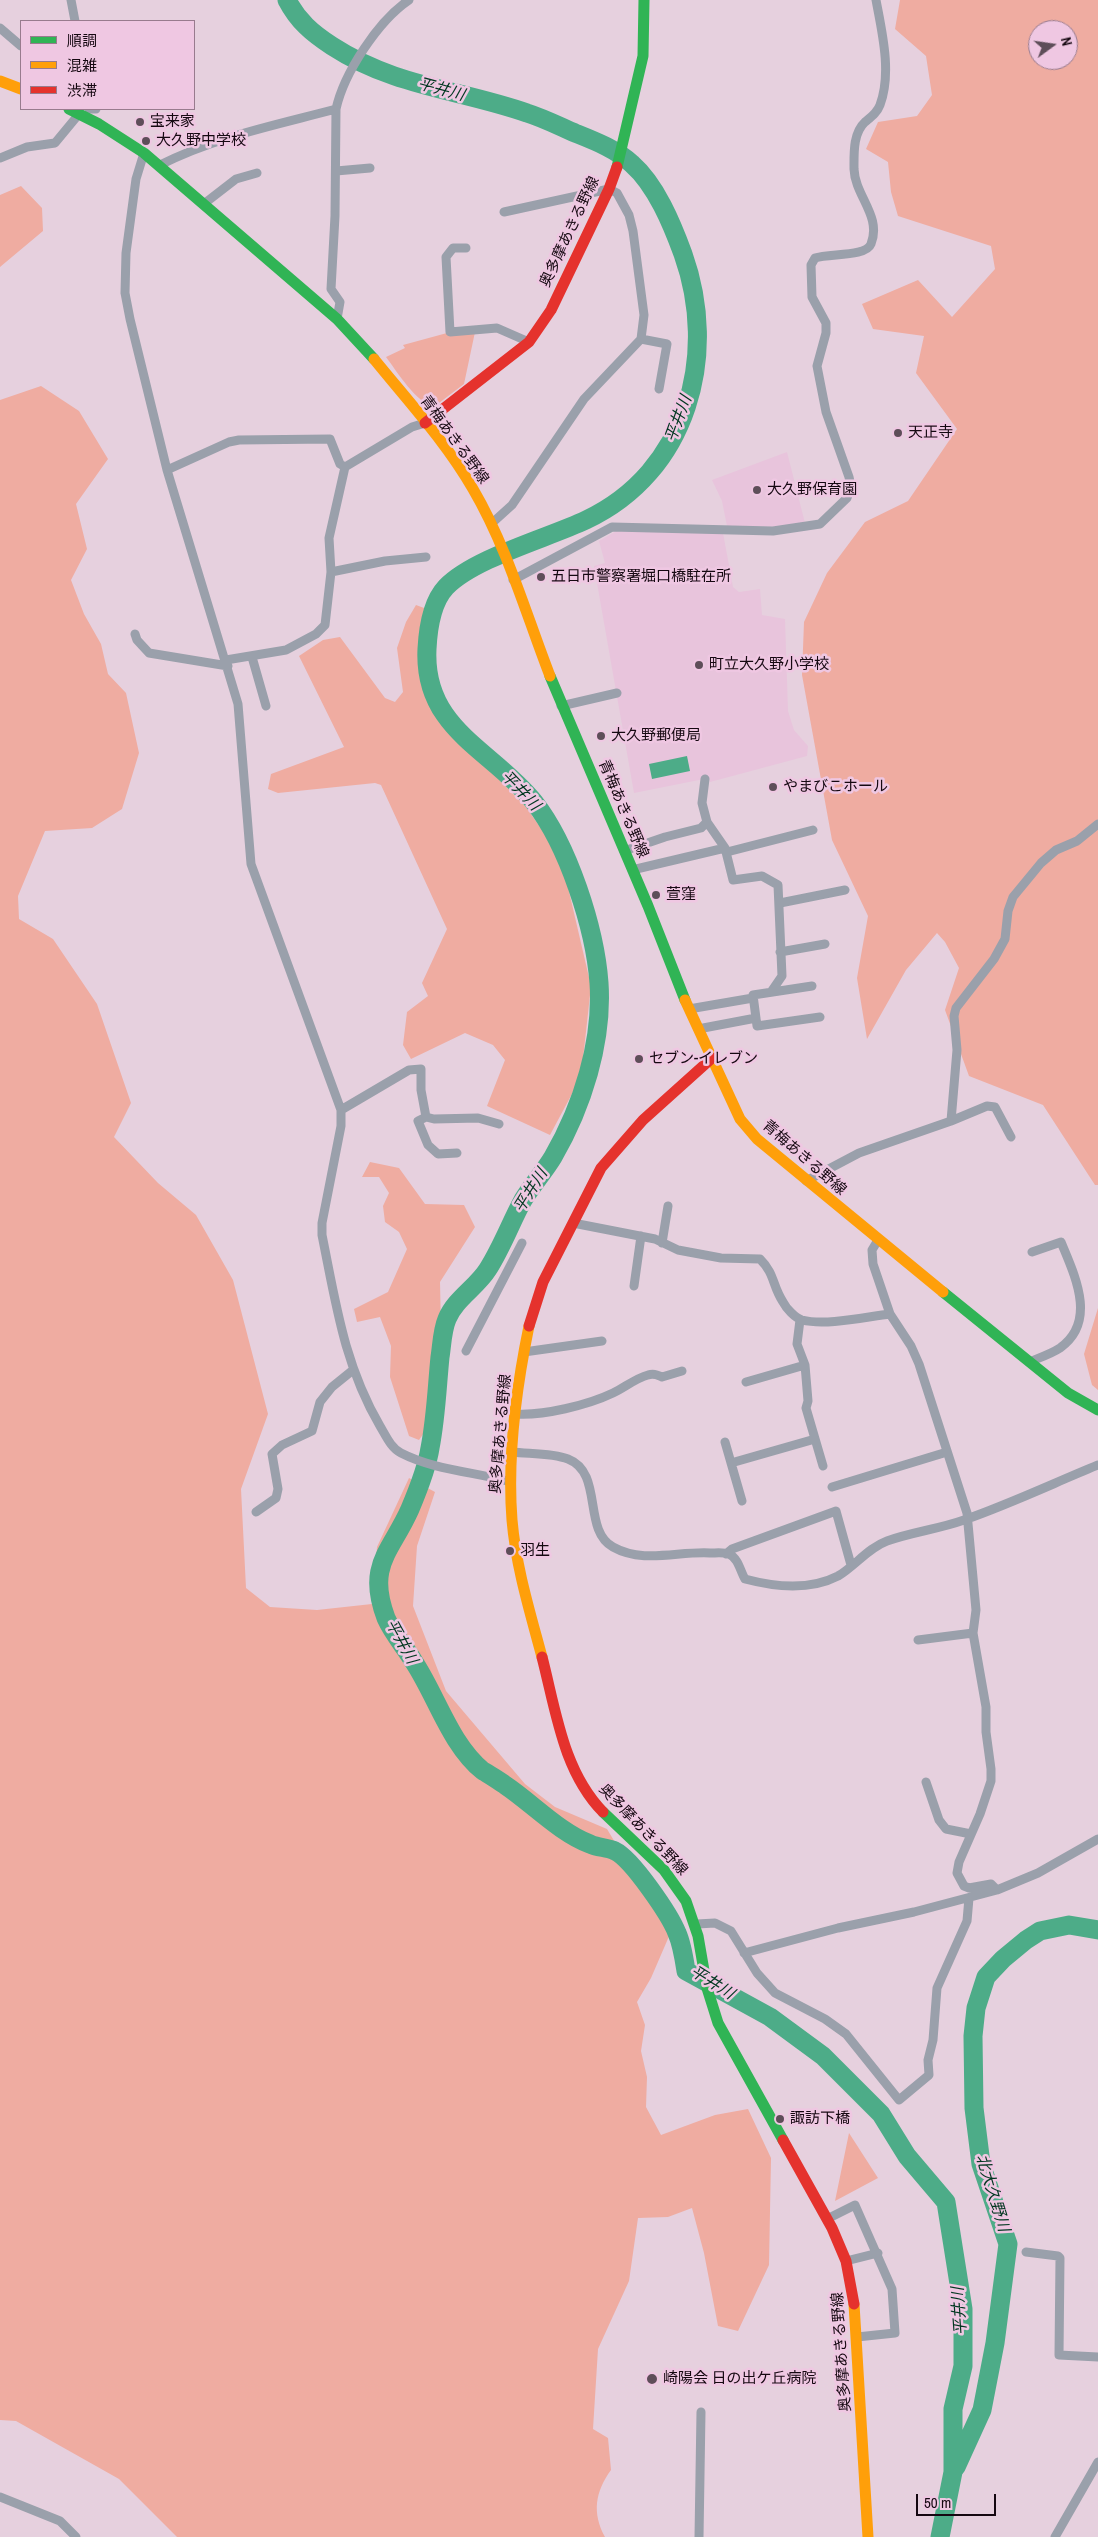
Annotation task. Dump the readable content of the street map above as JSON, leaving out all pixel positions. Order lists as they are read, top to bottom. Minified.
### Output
{"streets":{"main road":["奥多摩あきる野線","青梅あきる野線"]},"crossings":[["奥多摩あきる野線","青梅あきる野線"]],"water":["平井川","北大久野川"],"places":["宝来家","大久野中学校","天正寺","大久野保育園","五日市警察署堀口橋駐在所","町立大久野小学校","大久野郵便局","やまびこホール","萱窪","セブン-イレブン","羽生","諏訪下橋","崎陽会 日の出ケ丘病院"],"legend":["順調","混雑","渋滞"],"scale_bar":"50 m","north":"right"}
